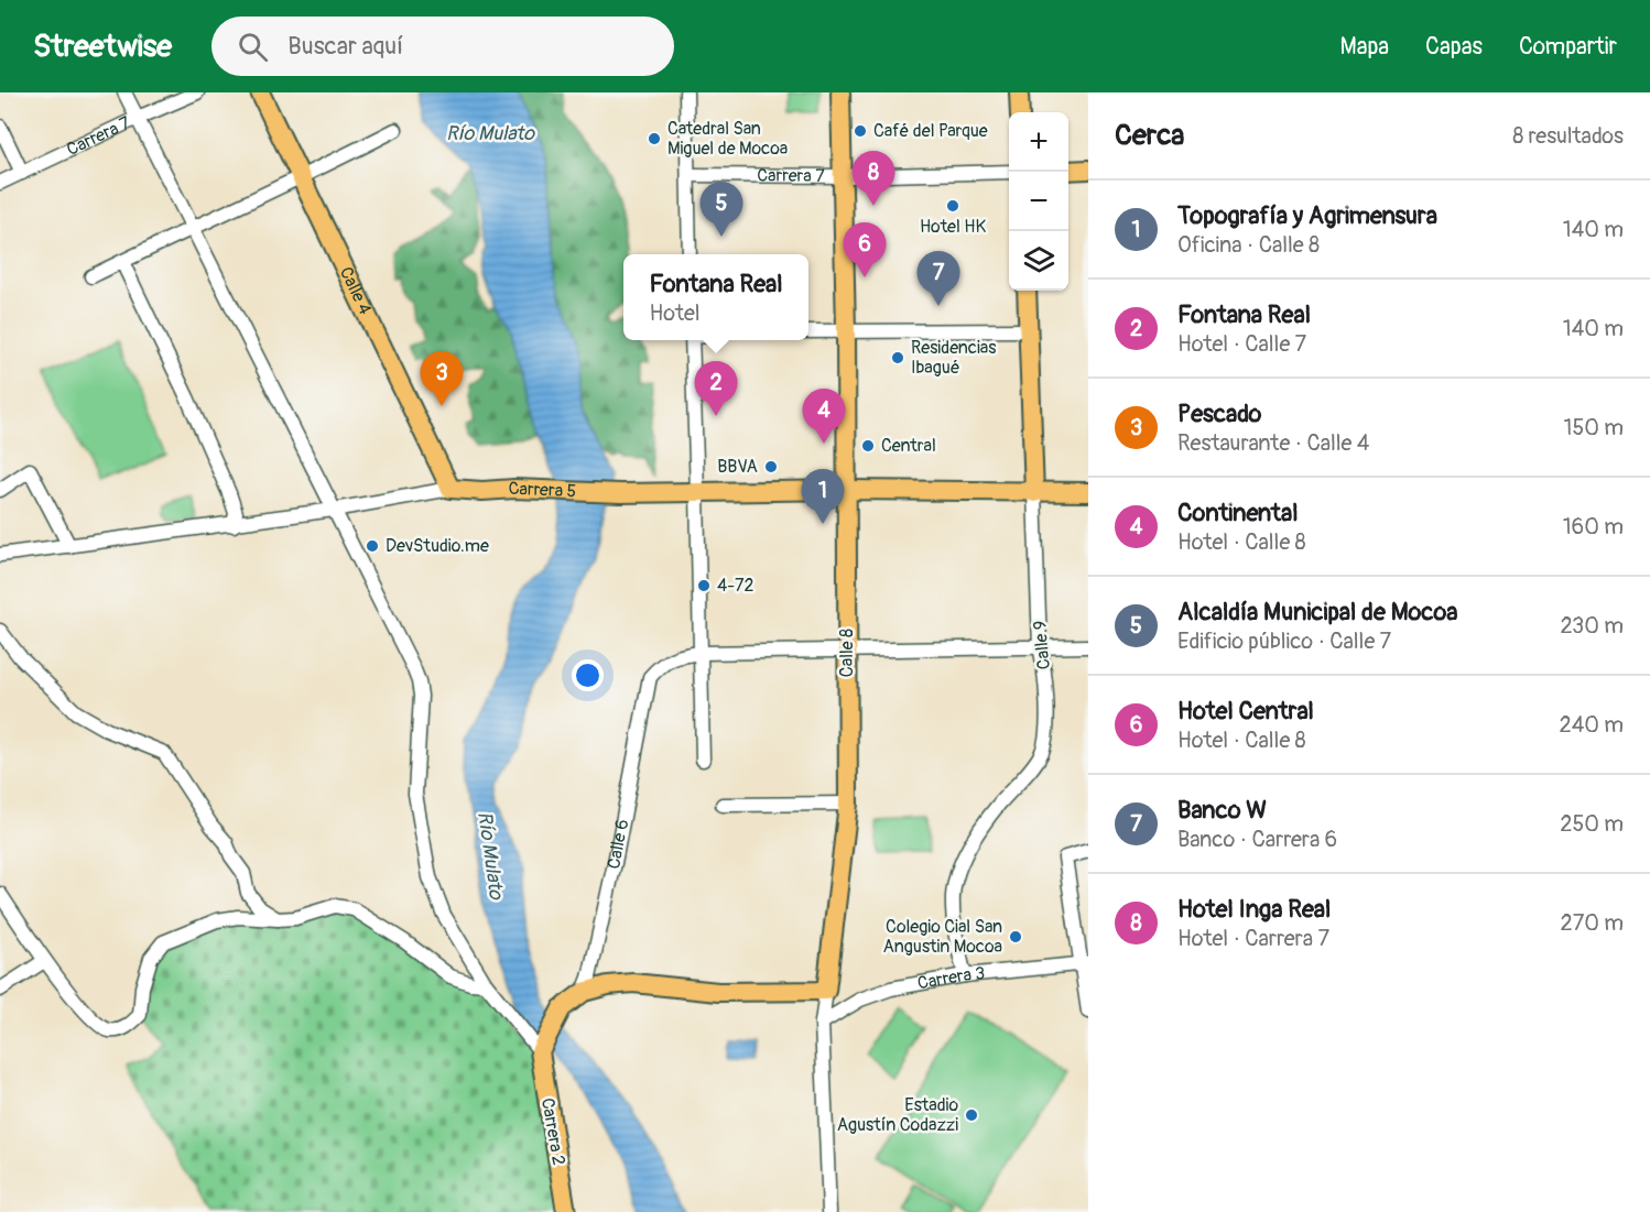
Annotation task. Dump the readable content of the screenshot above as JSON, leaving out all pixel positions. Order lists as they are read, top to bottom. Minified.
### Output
{"streets":{"main road":["Calle 4","Carrera 5","Calle 9","Calle 8","Carrera 2"],"street":["Carrera 7","Calle 6","Carrera 3"]},"crossings":[["Carrera 7","Calle 8"],["Calle 4","Carrera 5"],["Carrera 5","Calle 9"],["Carrera 5","Calle 8"],["Calle 9","Calle 6"],["Calle 9","Carrera 3"],["Calle 8","Calle 6"],["Calle 8","Carrera 3"]],"water":["Río Mulato"],"places":["Café del Parque","Catedral San Miguel de Mocoa","Hotel HK","Residencias Ibagué","Central","BBVA","DevStudio.me","4-72","Colegio Cial San Angustin Mocoa","Estadio Agustín Codazzi"],"page":{"header":"Streetwise","search":"Buscar aquí","nav":["Mapa","Capas","Compartir"],"heading":["Cerca","8 resultados"],"map_buttons":["+","−"],"pins":["8","5","6","7","3","2","4","1"],"list":[{"mark":"1","name":"Topografía y Agrimensura","note":"Oficina · Calle 8","value":"140 m"},{"mark":"2","name":"Fontana Real","note":"Hotel · Calle 7","value":"140 m"},{"mark":"3","name":"Pescado","note":"Restaurante · Calle 4","value":"150 m"},{"mark":"4","name":"Continental","note":"Hotel · Calle 8","value":"160 m"},{"mark":"5","name":"Alcaldía Municipal de Mocoa","note":"Edificio público · Calle 7","value":"230 m"},{"mark":"6","name":"Hotel Central","note":"Hotel · Calle 8","value":"240 m"},{"mark":"7","name":"Banco W","note":"Banco · Carrera 6","value":"250 m"},{"mark":"8","name":"Hotel Inga Real","note":"Hotel · Carrera 7","value":"270 m"}],"popup":["Fontana Real","Hotel"]}}
